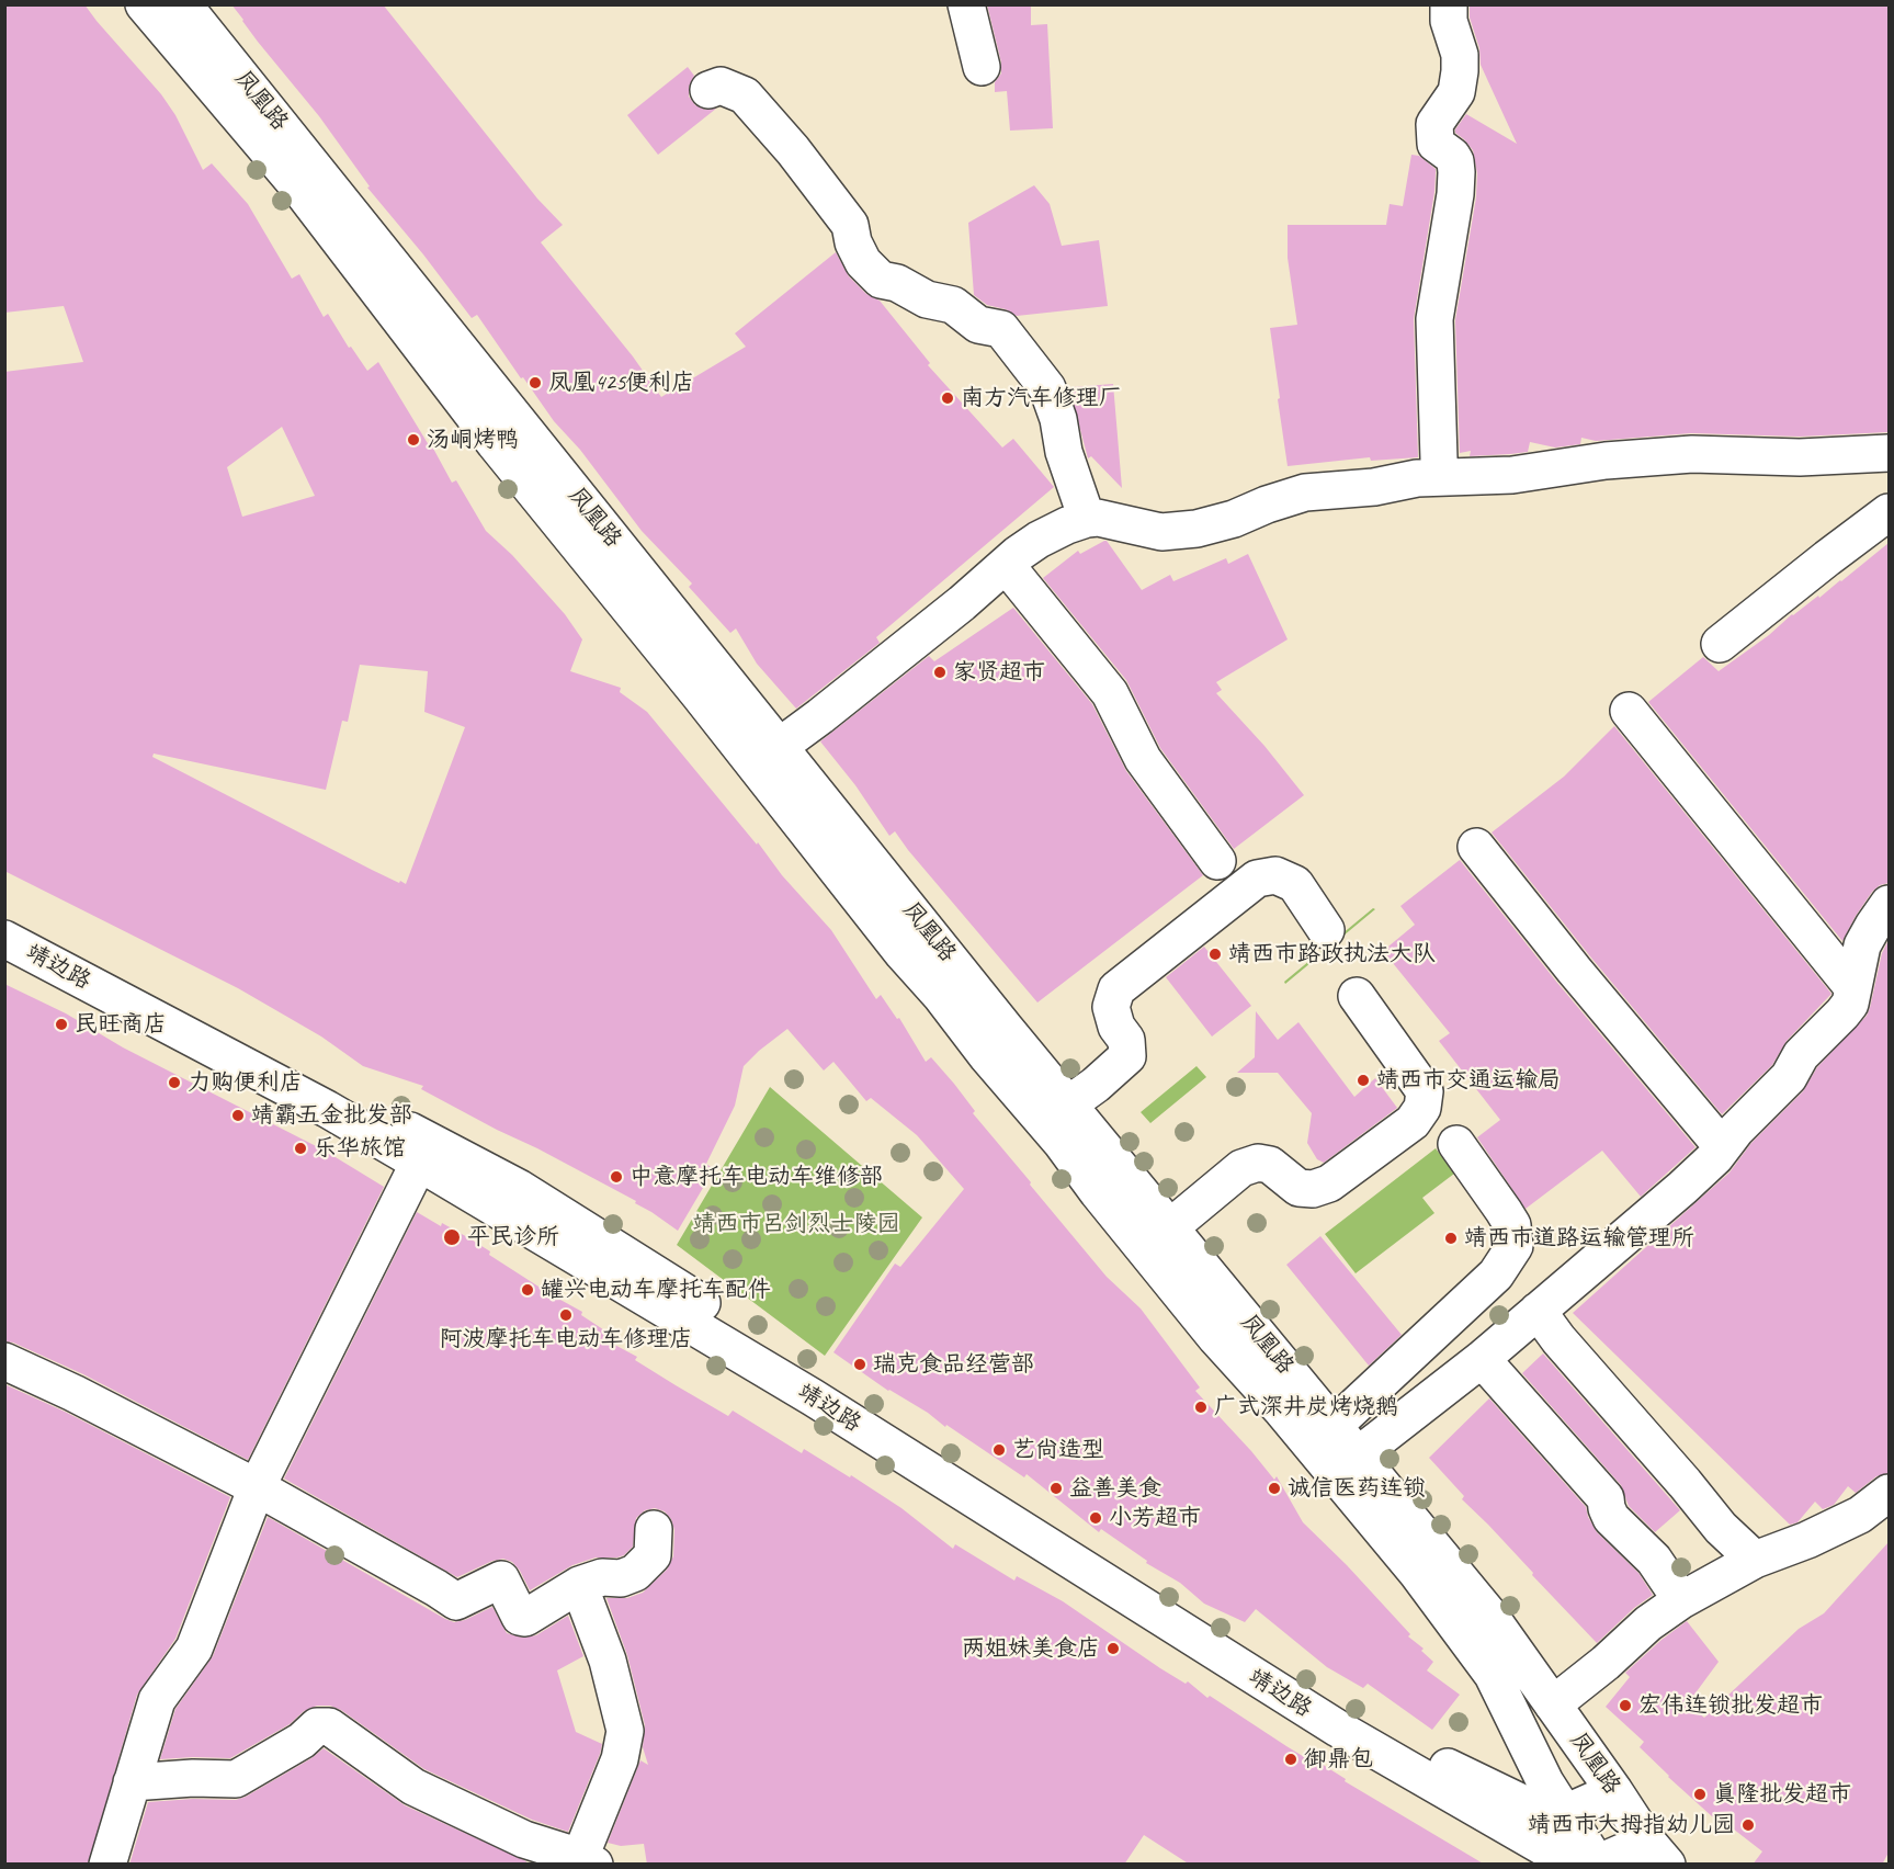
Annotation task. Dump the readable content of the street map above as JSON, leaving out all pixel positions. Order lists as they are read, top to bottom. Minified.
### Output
{"streets":{"main road":["凤凰路","靖边路"]},"crossings":[["凤凰路","靖边路"]],"parks":["靖西市吕剑烈士陵园"],"places":["凤凰425便利店","南方汽车修理厂","汤峒烤鸭","家贤超市","靖西市路政执法大队","民旺商店","靖西市交通运输局","力购便利店","靖霸五金批发部","乐华旅馆","中意摩托车电动车维修部","平民诊所","靖西市道路运输管理所","罐兴电动车摩托车配件","阿波摩托车电动车修理店","瑞克食品经营部","广式深井炭烤烧鹅","艺尚造型","益善美食","诚信医药连锁","小芳超市","两姐妹美食店","宏伟连锁批发超市","御鼎包","真隆批发超市","靖西市大拇指幼儿园"]}
